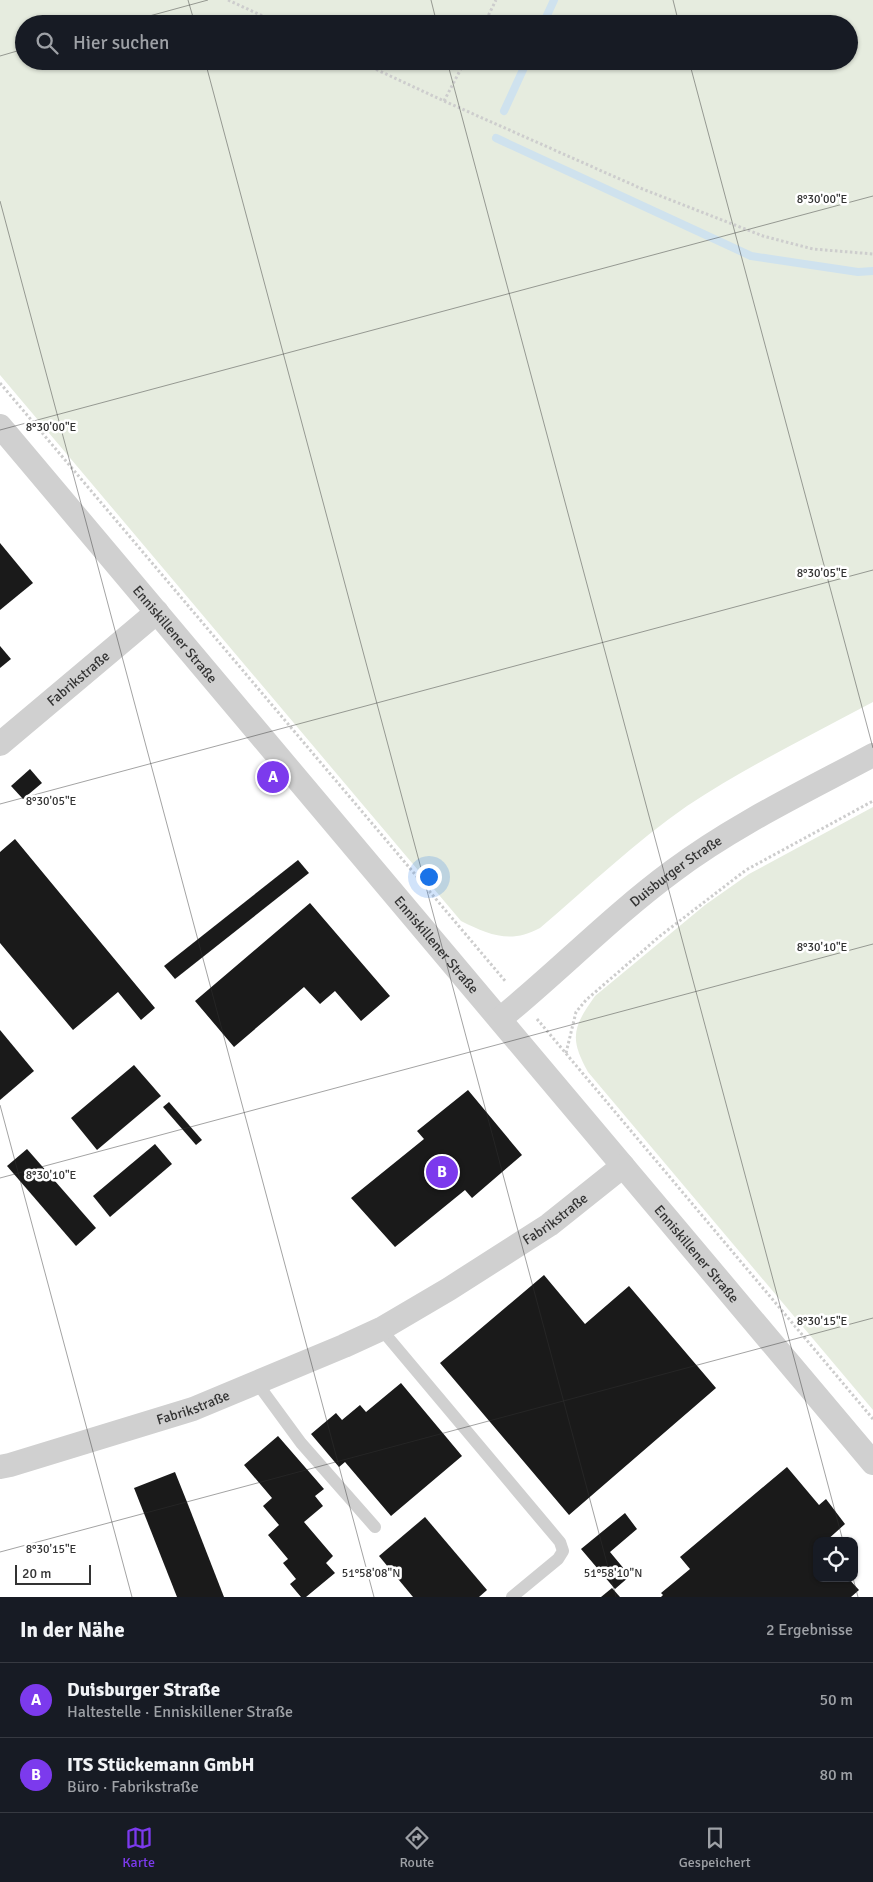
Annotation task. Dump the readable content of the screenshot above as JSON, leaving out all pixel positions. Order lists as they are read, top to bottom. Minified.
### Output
{"streets":{"street":["Enniskillener Straße","Fabrikstraße","Duisburger Straße"]},"crossings":[["Enniskillener Straße","Fabrikstraße"],["Enniskillener Straße","Duisburger Straße"]],"scale_bar":"20 m","page":{"search":"Hier suchen","pins":["A","B"],"scale":"20 m","heading":["In der Nähe","2 Ergebnisse"],"list":[{"mark":"A","name":"Duisburger Straße","note":"Haltestelle · Enniskillener Straße","value":"50 m"},{"mark":"B","name":"ITS Stückemann GmbH","note":"Büro · Fabrikstraße","value":"80 m"}],"nav":["Karte","Route","Gespeichert"]},"coordinates":["8°30'00\"E","8°30'05\"E","8°30'10\"E","8°30'15\"E","51°58'08\"N","51°58'10\"N"]}
